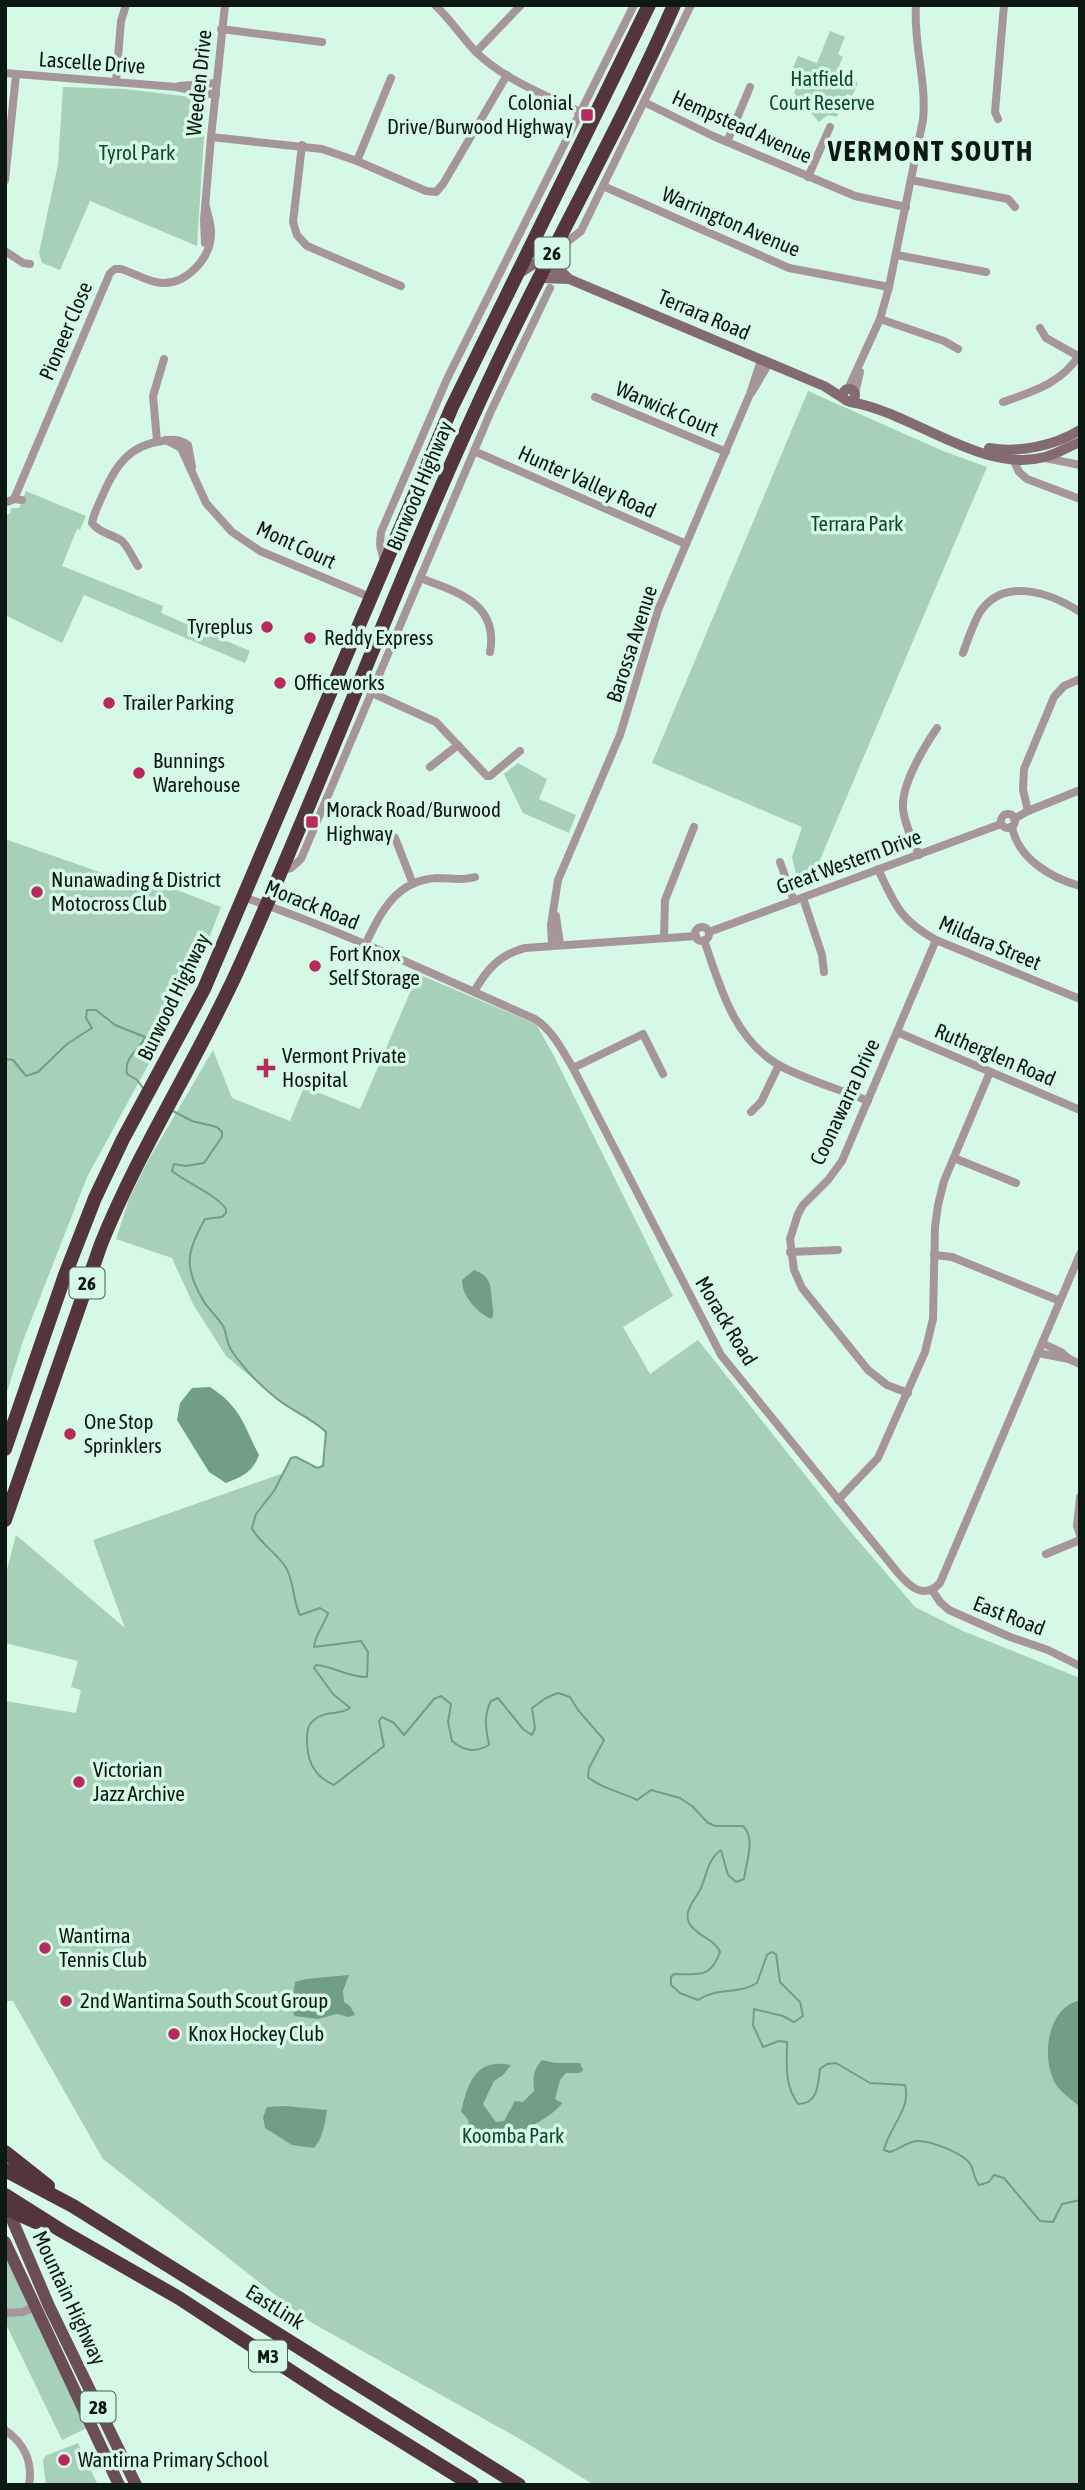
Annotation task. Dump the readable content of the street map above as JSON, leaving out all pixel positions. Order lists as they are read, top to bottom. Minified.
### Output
{"streets":{"highway":["26","Burwood Highway","EastLink","M3"],"main road":["Mountain Highway","28"],"street":["Lascelle Drive","Weeden Drive","Hempstead Avenue","Warrington Avenue","Terrara Road","Pioneer Close","Warwick Court","Hunter Valley Road","Mont Court","Barossa Avenue","Great Western Drive","Morack Road","Mildara Street","Rutherglen Road","Coonawarra Drive","East Road"]},"crossings":[["Lascelle Drive","Weeden Drive"],["Weeden Drive","Pioneer Close"],["Terrara Road","Burwood Highway"],["Terrara Road","Barossa Avenue"],["Warwick Court","Barossa Avenue"],["Hunter Valley Road","Burwood Highway"],["Hunter Valley Road","Barossa Avenue"],["Burwood Highway","Mont Court"],["Burwood Highway","Morack Road"],["Barossa Avenue","Great Western Drive"],["Great Western Drive","Morack Road"],["Great Western Drive","Mildara Street"],["Morack Road","East Road"],["Mildara Street","Coonawarra Drive"],["Rutherglen Road","Coonawarra Drive"]],"districts":["VERMONT SOUTH"],"parks":["Hatfield Court Reserve","Tyrol Park","Terrara Park","Koomba Park"],"places":{"transit":["Colonial Drive/Burwood Highway","Morack Road/Burwood Highway"],"other":["Tyreplus","Reddy Express","Officeworks","Trailer Parking","Bunnings Warehouse","Nunawading & District Motocross Club","Fort Knox Self Storage","One Stop Sprinklers","Victorian Jazz Archive","Wantirna Tennis Club","2nd Wantirna South Scout Group","Knox Hockey Club","Wantirna Primary School"],"health":["Vermont Private Hospital"]}}
